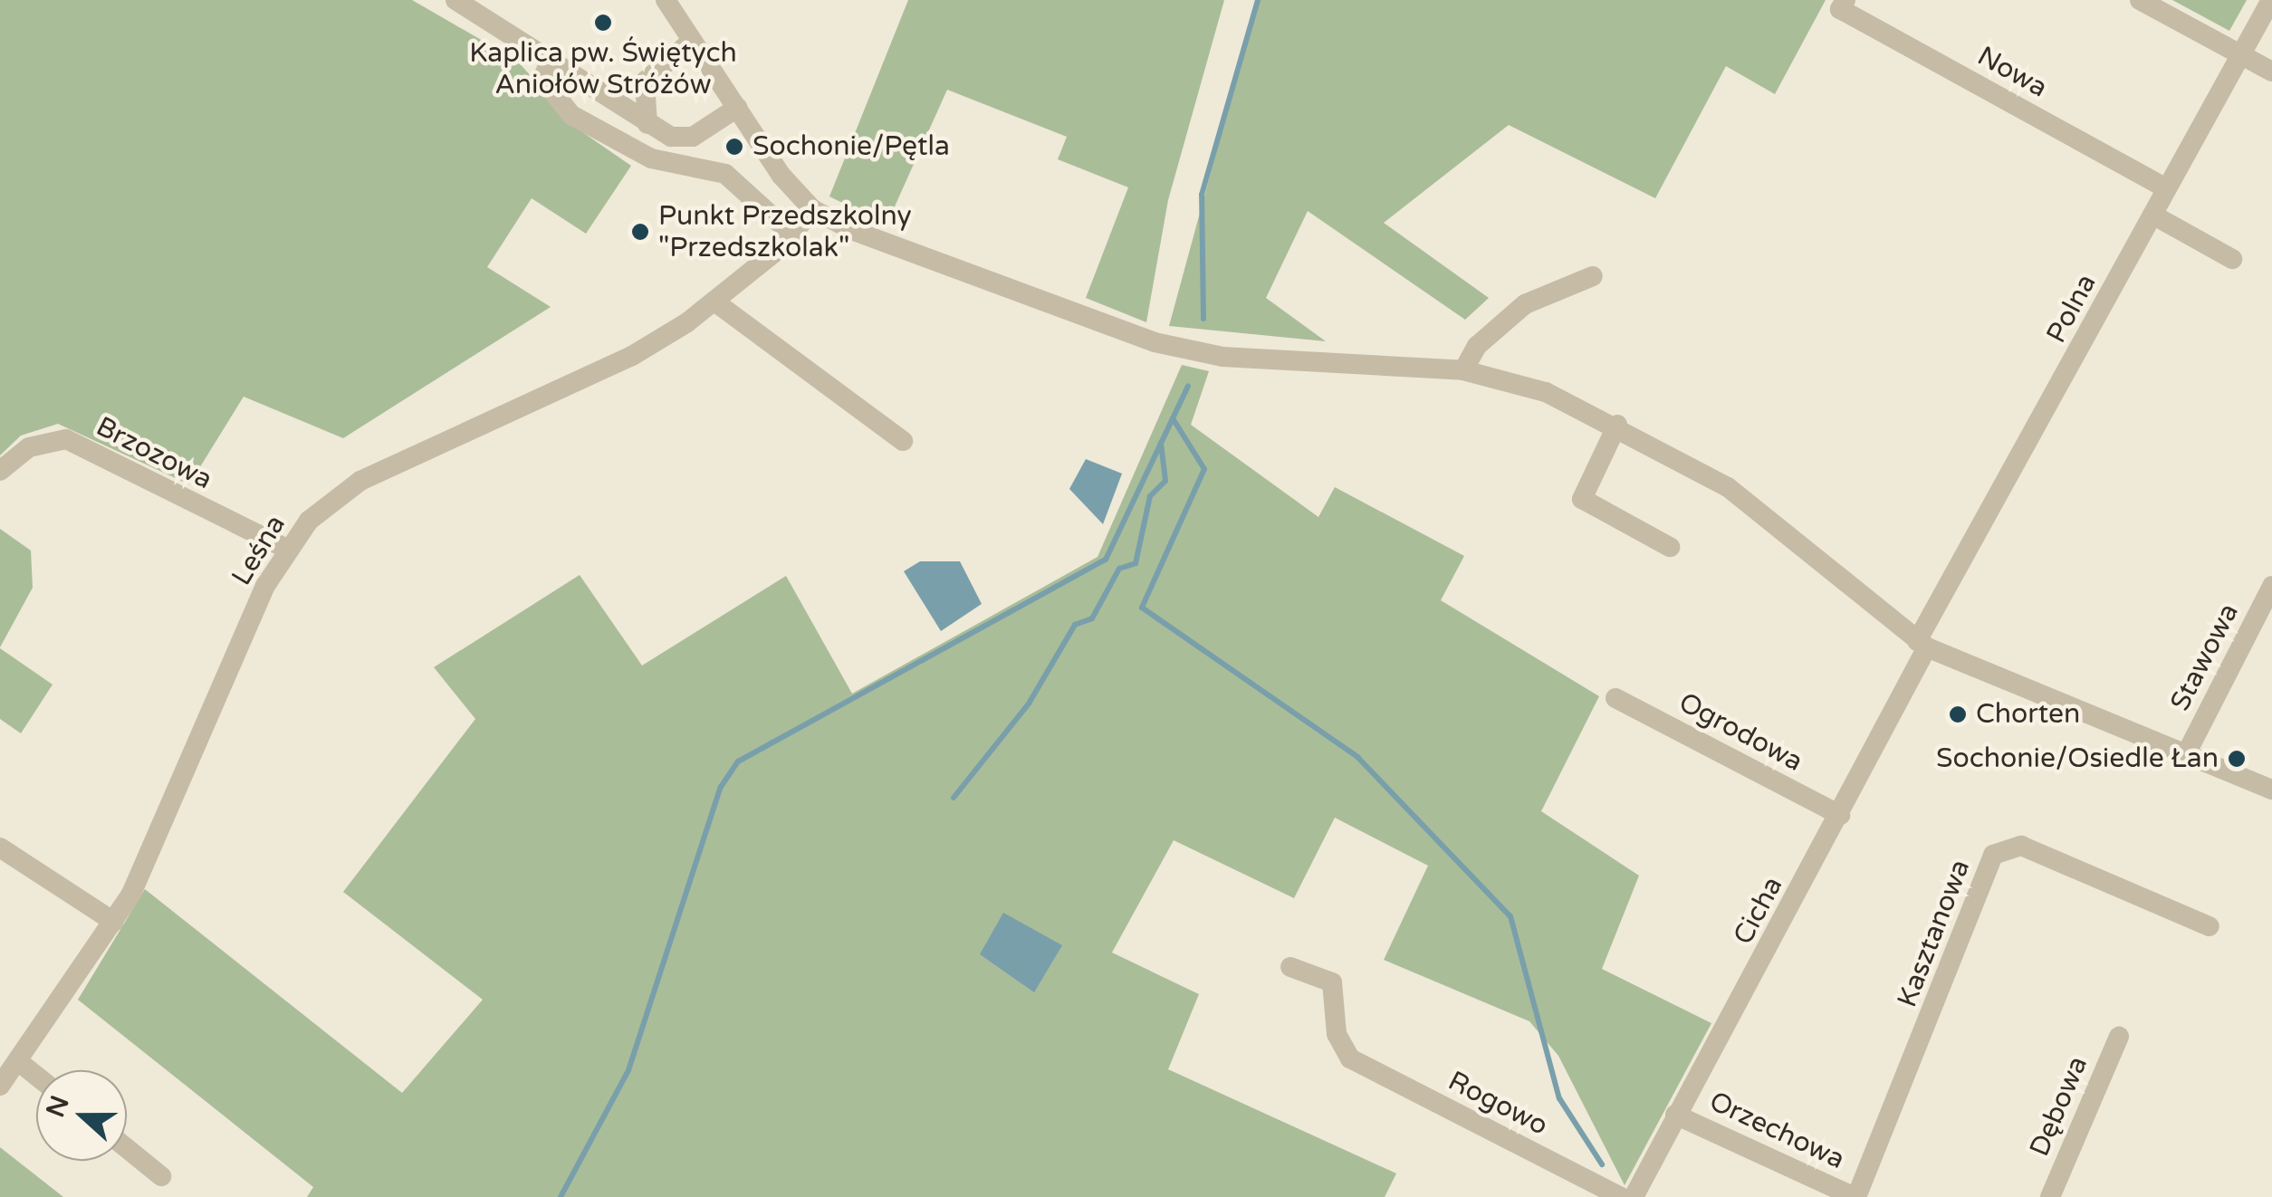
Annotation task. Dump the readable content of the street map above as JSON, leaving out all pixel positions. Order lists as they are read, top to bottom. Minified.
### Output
{"streets":{"street":["Nowa","Polna","Brzozowa","Leśna","Stawowa","Ogrodowa","Cicha","Kasztanowa","Rogowo","Dębowa","Orzechowa"]},"crossings":[["Nowa","Polna"],["Polna","Cicha"],["Brzozowa","Leśna"],["Ogrodowa","Cicha"],["Cicha","Orzechowa"],["Kasztanowa","Orzechowa"]],"places":["Kaplica pw. Świętych Aniołów Stróżów","Sochonie/Pętla","Punkt Przedszkolny \"Przedszkolak\"","Chorten","Sochonie/Osiedle Łan"],"north":"left"}
